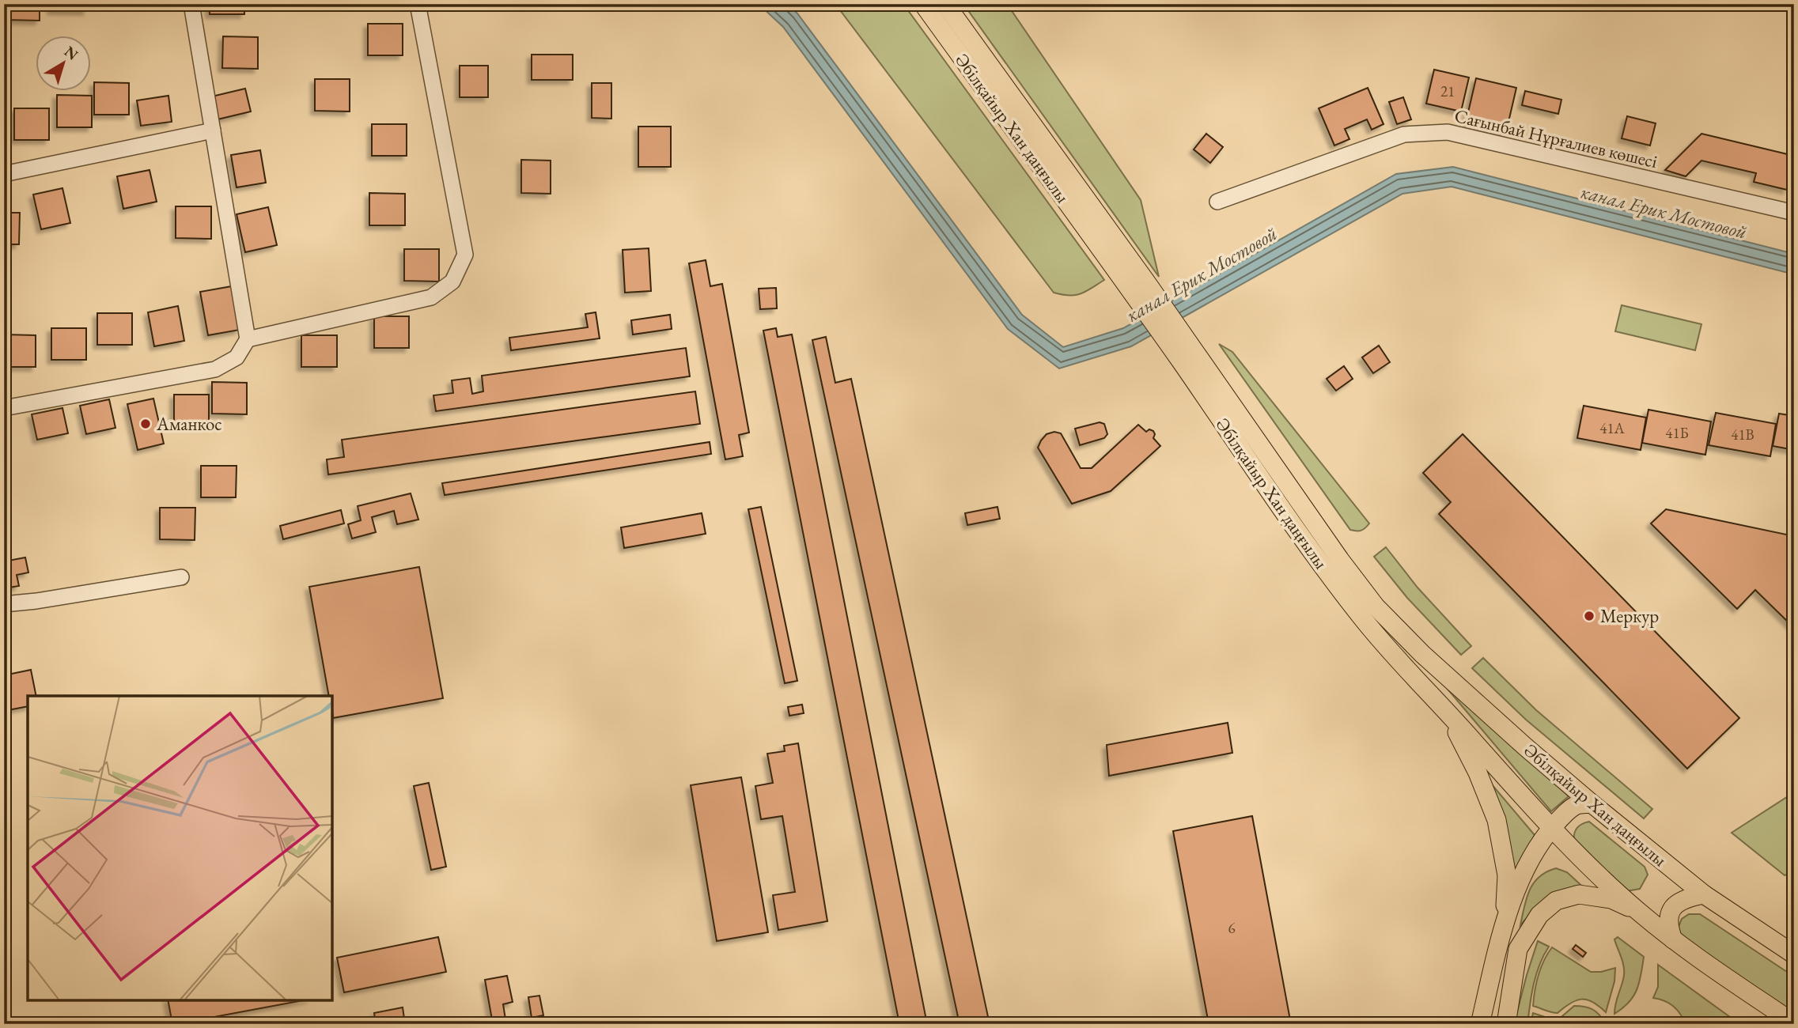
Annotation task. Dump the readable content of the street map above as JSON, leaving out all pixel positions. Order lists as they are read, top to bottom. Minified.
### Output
{"streets":{"main road":["Әбілқайыр Хан даңғылы"],"street":["Сағынбай Нұрғалиев көшесі"]},"water":["канал Ерик Мостовой"],"places":["Аманкос","Меркур"],"house_numbers":["21","41А","41Б","41В","6"],"north":"top right"}
